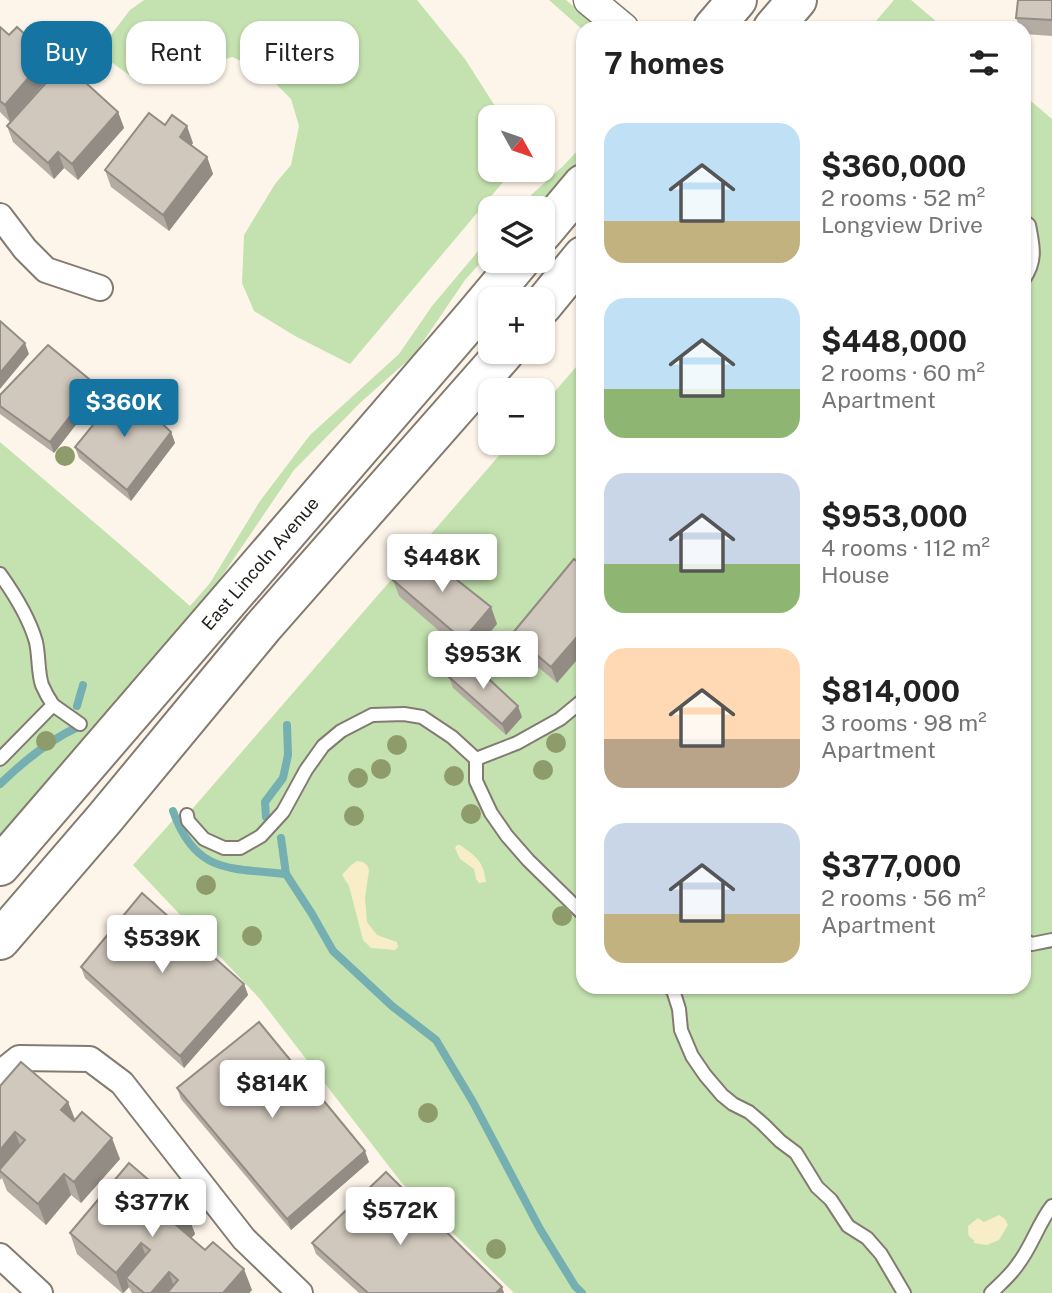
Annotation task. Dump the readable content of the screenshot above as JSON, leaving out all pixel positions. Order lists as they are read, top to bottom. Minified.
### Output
{"streets":{"main road":["East Lincoln Avenue"]},"north":"bottom right","page":{"chip":["Buy","Rent","Filters"],"heading":"7 homes","map_buttons":["+","−"],"list":[{"name":"$360,000","note":"2 rooms · 52 m² · Longview Drive"},{"name":"$448,000","note":"2 rooms · 60 m² · Apartment"},{"name":"$953,000","note":"4 rooms · 112 m² · House"},{"name":"$814,000","note":"3 rooms · 98 m² · Apartment"},{"name":"$377,000","note":"2 rooms · 56 m² · Apartment"}],"price":["$360K","$448K","$953K","$539K","$814K","$377K","$572K"]}}
